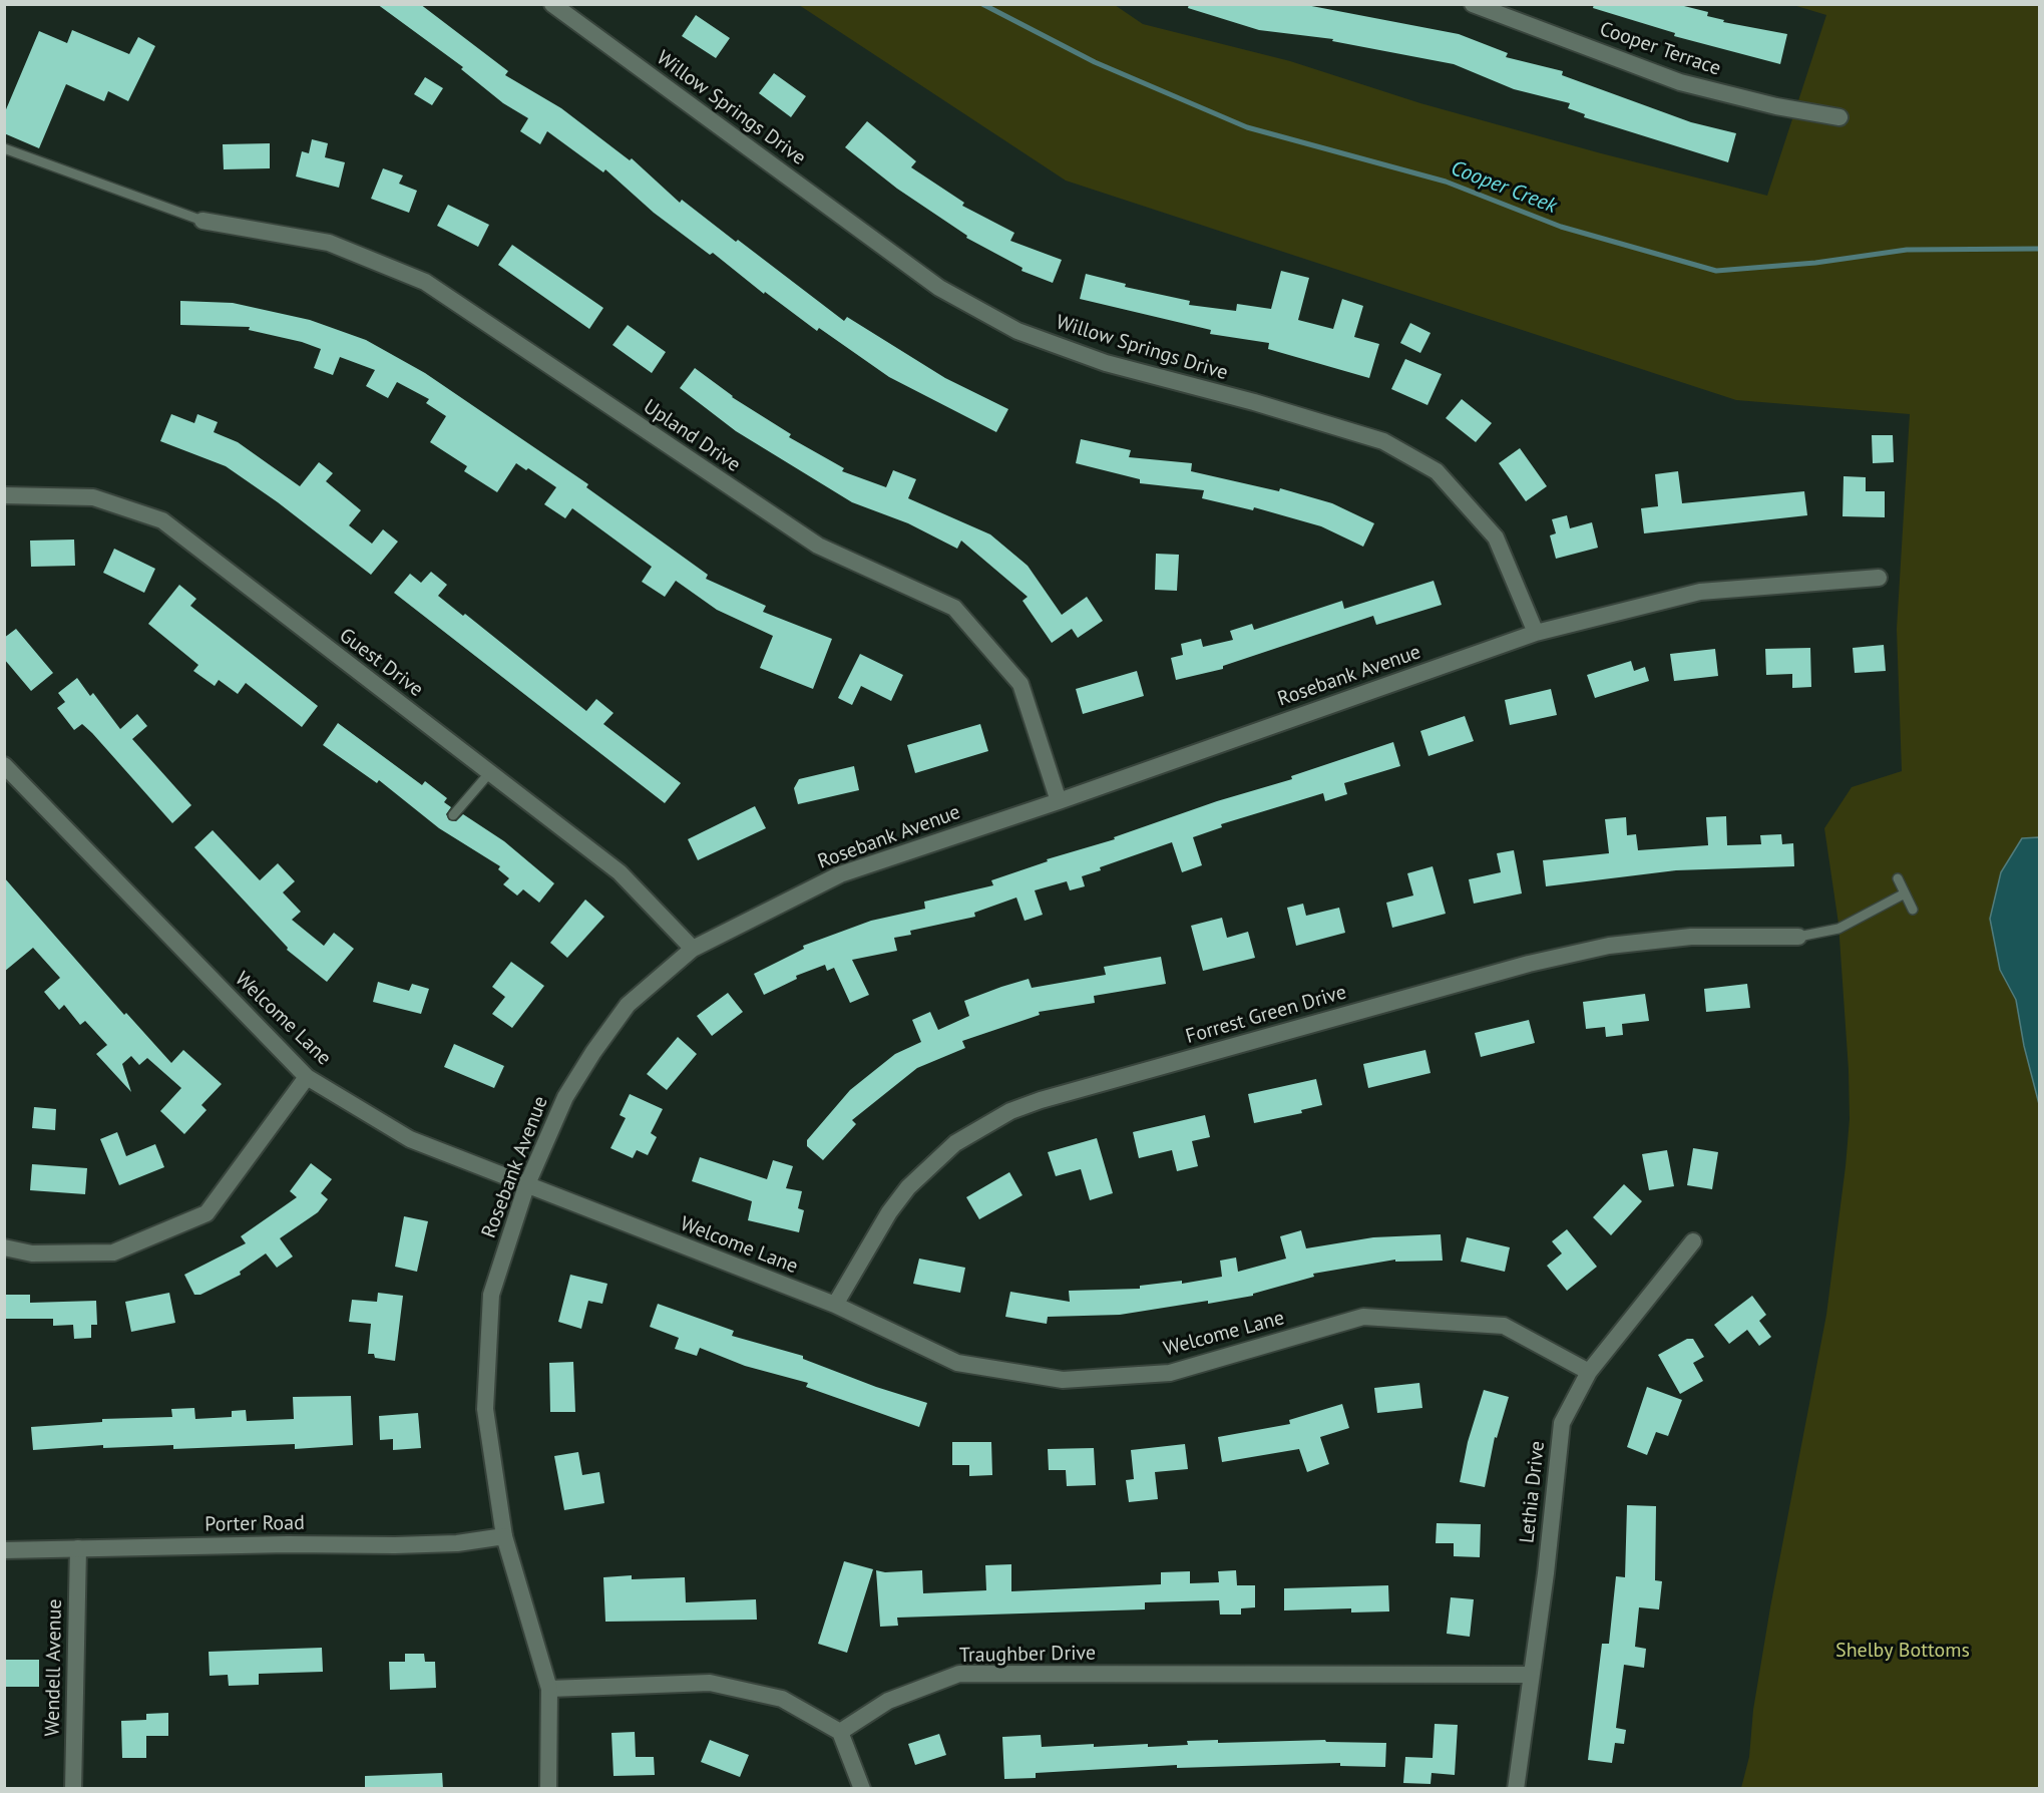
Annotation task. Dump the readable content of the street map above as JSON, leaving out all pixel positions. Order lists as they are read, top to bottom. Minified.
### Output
{"streets":{"street":["Cooper Terrace","Willow Springs Drive","Upland Drive","Guest Drive","Rosebank Avenue","Forrest Green Drive","Welcome Lane","Lethia Drive","Porter Road","Traughber Drive","Wendell Avenue"]},"crossings":[["Willow Springs Drive","Rosebank Avenue"],["Upland Drive","Rosebank Avenue"],["Guest Drive","Rosebank Avenue"],["Rosebank Avenue","Welcome Lane"],["Rosebank Avenue","Porter Road"],["Forrest Green Drive","Welcome Lane"],["Welcome Lane","Lethia Drive"],["Lethia Drive","Traughber Drive"],["Porter Road","Wendell Avenue"]],"water":["Cooper Creek"],"parks":["Shelby Bottoms"]}
